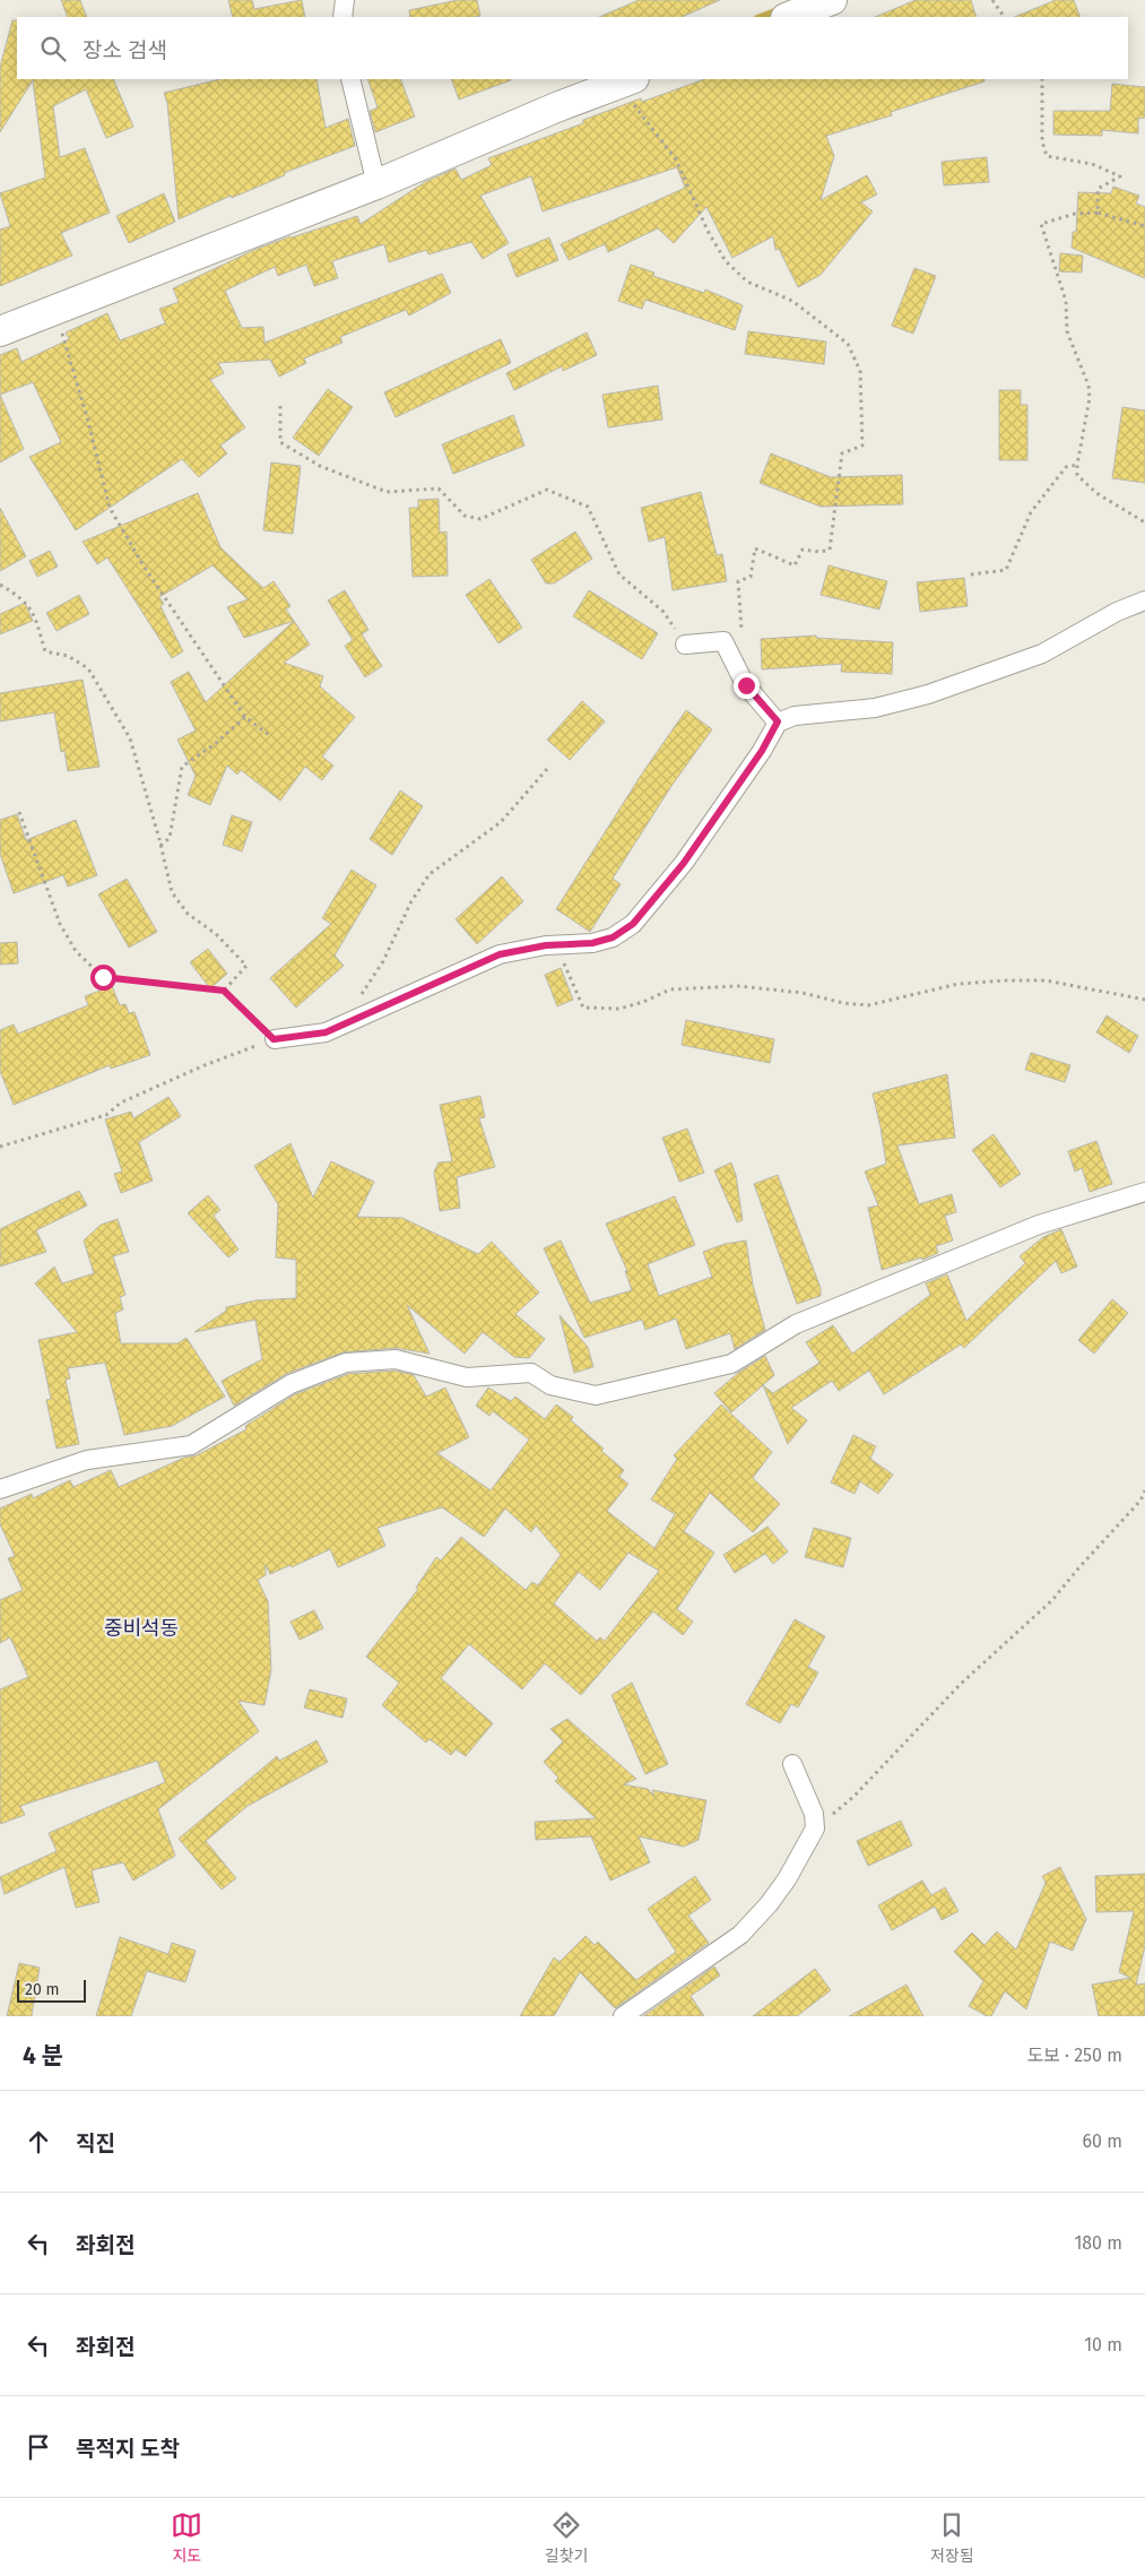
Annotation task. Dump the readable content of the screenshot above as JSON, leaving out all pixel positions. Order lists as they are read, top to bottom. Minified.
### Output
{"districts":["중비석동"],"scale_bar":"20 m","page":{"search":"장소 검색","scale":"20 m","heading":["4 분","도보 · 250 m"],"list":[["직진","60 m"],["좌회전","180 m"],["좌회전","10 m"],"목적지 도착"],"nav":["지도","길찾기","저장됨"]}}
